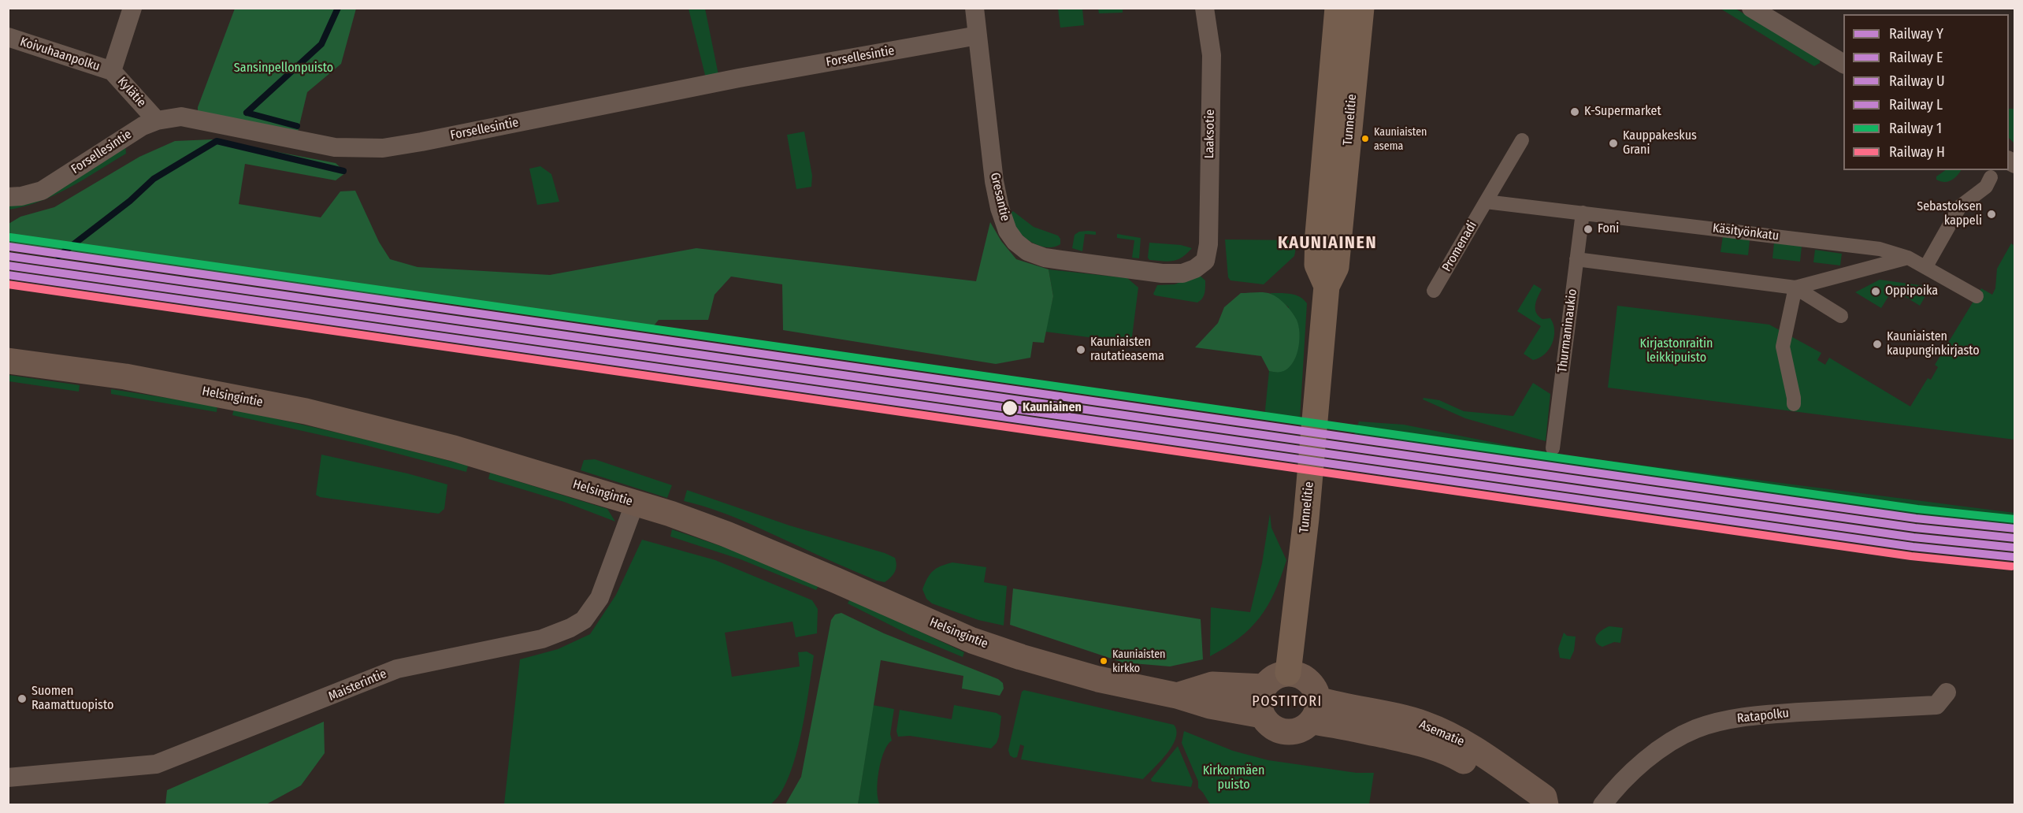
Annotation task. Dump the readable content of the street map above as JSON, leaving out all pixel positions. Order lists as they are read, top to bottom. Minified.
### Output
{"streets":{"main road":["Tunnelitie","Helsingintie","Asematie"],"street":["Koivuhaanpolku","Forsellesintie","Kylätie","Laaksotie","Gresantie","Käsityönkatu","Promenadi","Thurmaninaukio","Maisterintie","Ratapolku"]},"crossings":[["Koivuhaanpolku","Kylätie"],["Forsellesintie","Kylätie"],["Forsellesintie","Gresantie"],["Tunnelitie","Helsingintie"],["Tunnelitie","Asematie"],["Laaksotie","Gresantie"],["Käsityönkatu","Thurmaninaukio"],["Helsingintie","Maisterintie"],["Helsingintie","Asematie"]],"districts":["KAUNIAINEN","POSTITORI"],"parks":["Sansinpellonpuisto","Kirjastonraitin leikkipuisto","Kirkonmäen puisto"],"places":["K-Supermarket","Kauniaisten asema","Kauppakeskus Grani","Sebastoksen kappeli","Foni","Oppipoika","Kauniaisten kaupunginkirjasto","Kauniaisten rautatieasema","Kauniainen","Kauniaisten kirkko","Suomen Raamattuopisto"],"lines":["rail line 1","rail line U","rail line Y","rail line E","rail line L","rail line H"],"legend":["Railway Y","Railway E","Railway U","Railway L","Railway 1","Railway H"]}
